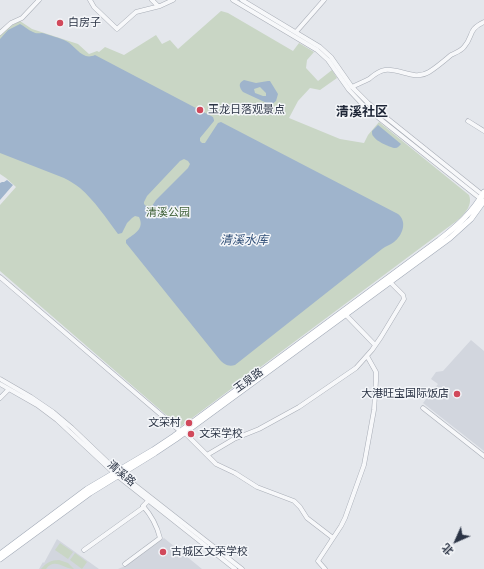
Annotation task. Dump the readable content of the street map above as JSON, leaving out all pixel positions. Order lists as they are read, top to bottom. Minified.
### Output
{"streets":{"main road":["玉泉路"],"street":["清溪路"]},"crossings":[["玉泉路","清溪路"]],"districts":["清溪社区"],"water":["清溪水库"],"parks":["清溪公园"],"places":["白房子","玉龙日落观景点","大港旺宝国际饭店","文荣村","文荣学校","古城区文荣学校"],"north":"bottom left"}
